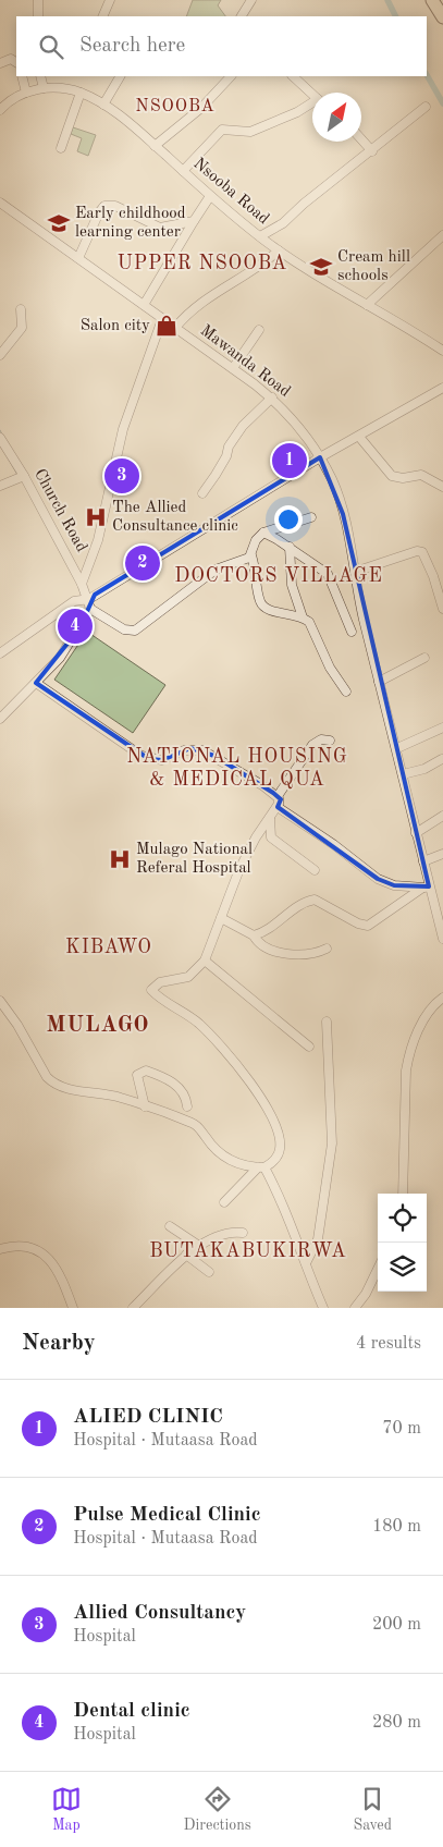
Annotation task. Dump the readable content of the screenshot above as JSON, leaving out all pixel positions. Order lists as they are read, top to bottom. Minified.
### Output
{"streets":{"street":["Nsooba Road","Mawanda Road","Church Road"]},"districts":["NSOOBA","UPPER NSOOBA","DOCTORS VILLAGE","NATIONAL HOUSING & MEDICAL QUA","KIBAWO","MULAGO","BUTAKABUKIRWA"],"places":{"school or university":["Early childhood learning center","Cream hill schools"],"shop":["Salon city"],"hospital":["The Allied Consultance clinic","Mulago National Referal Hospital"]},"north":"top right","page":{"search":"Search here","pins":["1","3","2","4"],"heading":["Nearby","4 results"],"list":[{"mark":"1","name":"ALIED CLINIC","note":"Hospital · Mutaasa Road","value":"70 m"},{"mark":"2","name":"Pulse Medical Clinic","note":"Hospital · Mutaasa Road","value":"180 m"},{"mark":"3","name":"Allied Consultancy","note":"Hospital","value":"200 m"},{"mark":"4","name":"Dental clinic","note":"Hospital","value":"280 m"}],"nav":["Map","Directions","Saved"]}}
